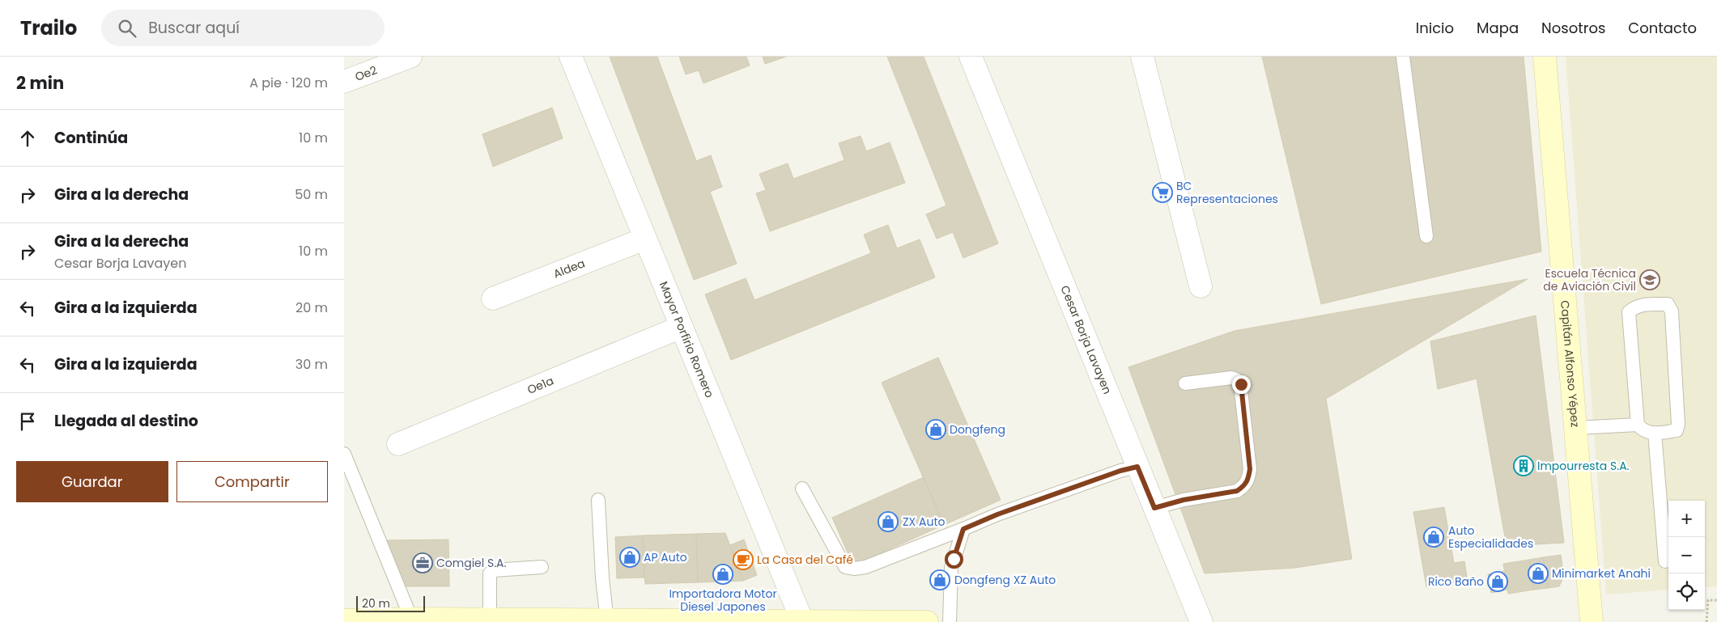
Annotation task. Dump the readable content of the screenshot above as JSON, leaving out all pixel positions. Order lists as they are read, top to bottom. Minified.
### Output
{"streets":{"main road":["Capitán Alfonso Yépez"],"street":["Oe2","Aldea","Mayor Porfirio Romero","Cesar Borja Lavayen","Oe1a"]},"crossings":[["Aldea","Mayor Porfirio Romero"],["Mayor Porfirio Romero","Oe1a"]],"places":{"supermarket":["BC Representaciones"],"school or university":["Escuela Técnica de Aviación Civil"],"shop":["Dongfeng","ZX Auto","Auto Especialidades","AP Auto","Minimarket Anahi","Importadora Motor Diesel Japones","Dongfeng XZ Auto","Rico Baño"],"building":["Impourresta S.A."],"cafe":["La Casa del Café"],"office":["Comgiel S.A."]},"scale_bar":"20 m","page":{"header":"Trailo","search":"Buscar aquí","nav":["Inicio","Mapa","Nosotros","Contacto"],"heading":["2 min","A pie · 120 m"],"list":[["Continúa","10 m"],["Gira a la derecha","50 m"],["Gira a la derecha","Cesar Borja Lavayen","10 m"],["Gira a la izquierda","20 m"],["Gira a la izquierda","30 m"],"Llegada al destino"],"buttons":["Guardar","Compartir"],"map_buttons":["+","−"],"scale":"20 m"}}
